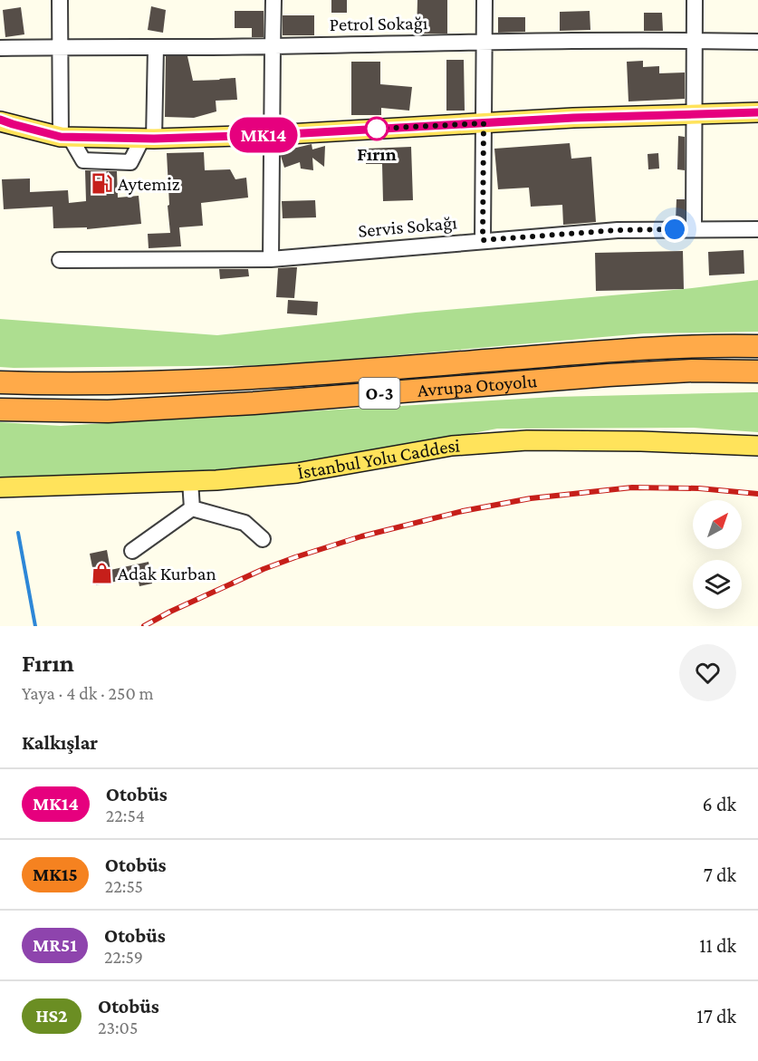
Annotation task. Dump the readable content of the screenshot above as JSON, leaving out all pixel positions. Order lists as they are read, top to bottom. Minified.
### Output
{"streets":{"highway":["Avrupa Otoyolu","O-3"],"main road":["İstanbul Yolu Caddesi"],"street":["Petrol Sokağı","Servis Sokağı"]},"places":{"other":["Fırın"],"fuel station":["Aytemiz"],"shop":["Adak Kurban"]},"lines":["bus line MK14"],"north":"top right","page":{"on_map":"MK14","heading":[["Fırın","Yaya · 4 dk · 250 m"],"Kalkışlar"],"list":[{"mark":"MK14","name":"Otobüs","note":"22:54","value":"6 dk"},{"mark":"MK15","name":"Otobüs","note":"22:55","value":"7 dk"},{"mark":"MR51","name":"Otobüs","note":"22:59","value":"11 dk"},{"mark":"HS2","name":"Otobüs","note":"23:05","value":"17 dk"}]}}
